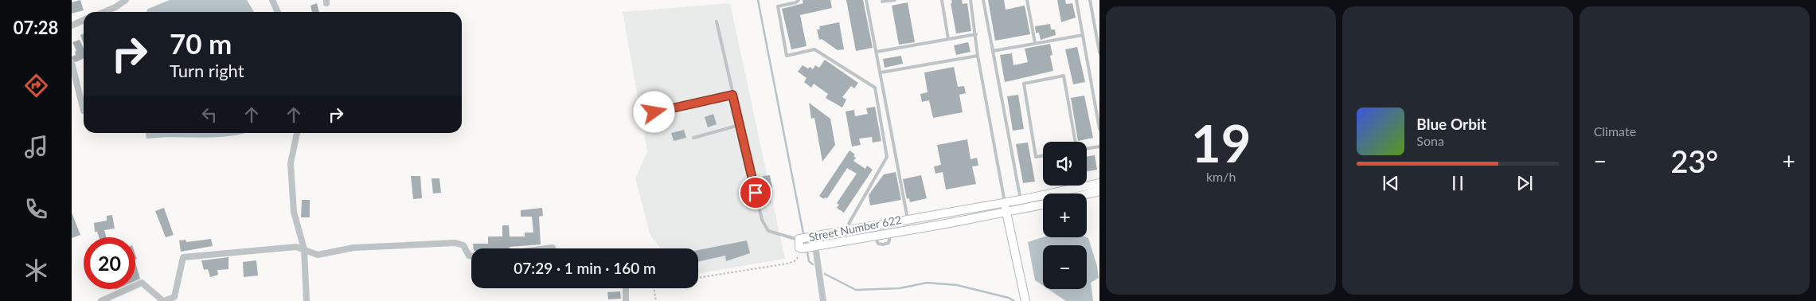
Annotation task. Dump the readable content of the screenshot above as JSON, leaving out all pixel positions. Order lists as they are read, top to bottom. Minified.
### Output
{"streets":{"street":["Street Number 622"]},"page":{"tabs":"07:28","tile":[["19","km/h"],"Climate"],"turn":["70 m","Turn right"],"song":["Blue Orbit","Sona"],"map_buttons":["+","−"],"heat":["−","23°","+"],"limit":"20","trip":"07:29 · 1 min · 160 m"}}
